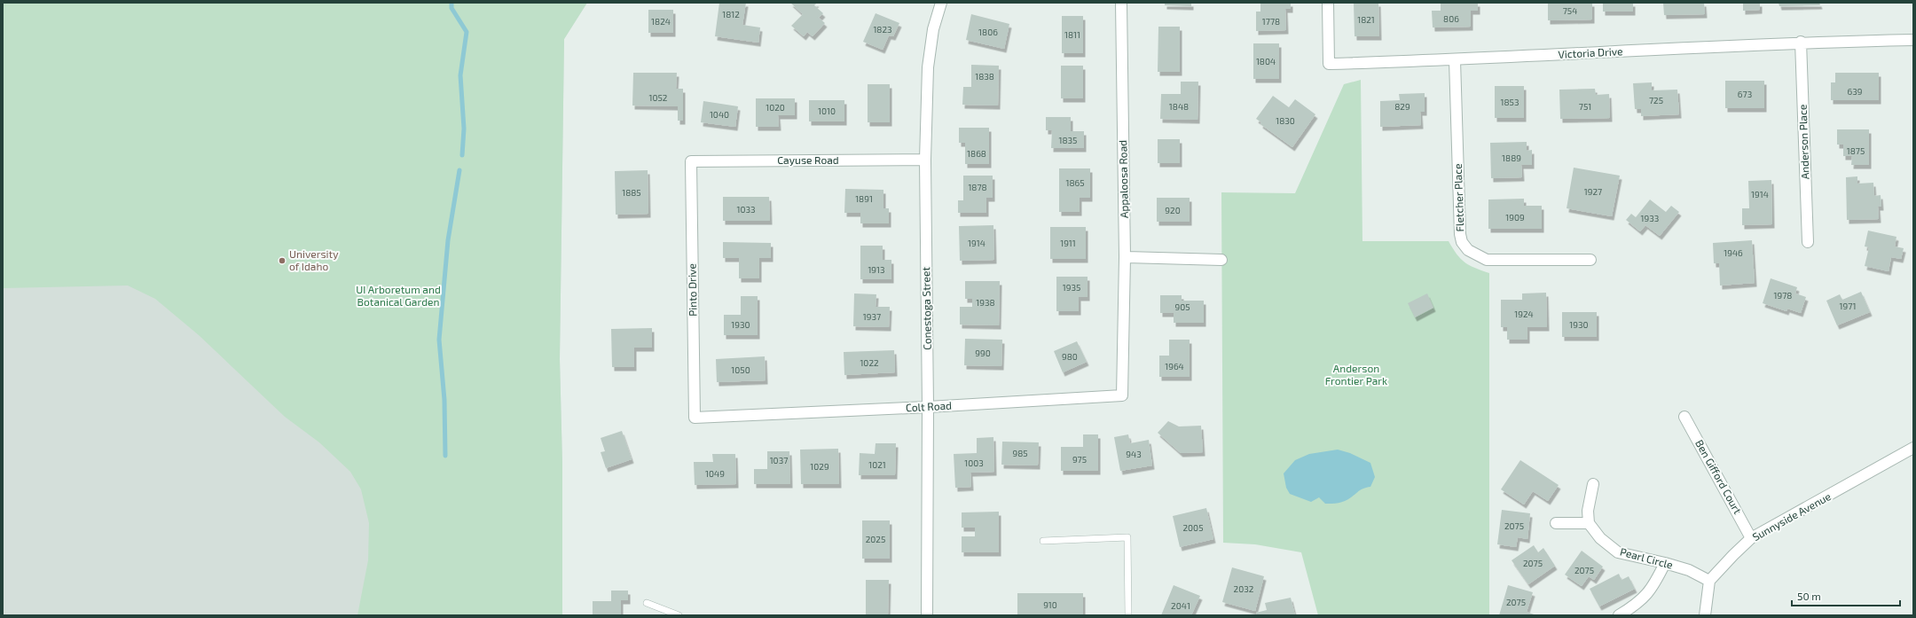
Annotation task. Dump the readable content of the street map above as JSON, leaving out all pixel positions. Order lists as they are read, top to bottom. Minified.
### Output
{"streets":{"street":["Victoria Drive","Anderson Place","Cayuse Road","Appaloosa Road","Fletcher Place","Pinto Drive","Conestoga Street","Colt Road","Ben Gifford Court","Sunnyside Avenue","Pearl Circle"]},"crossings":[["Victoria Drive","Anderson Place"],["Victoria Drive","Fletcher Place"],["Cayuse Road","Pinto Drive"],["Cayuse Road","Conestoga Street"],["Appaloosa Road","Colt Road"],["Pinto Drive","Colt Road"],["Conestoga Street","Colt Road"],["Ben Gifford Court","Sunnyside Avenue"],["Sunnyside Avenue","Pearl Circle"]],"parks":["UI Arboretum and Botanical Garden","Anderson Frontier Park"],"places":["University of Idaho"],"house_numbers":["754","1812","806","1821","1824","1778","1823","1806","1811","1804","1838","639","673","1052","725","1853","1848","829","751","1020","1010","1040","1830","1835","1875","1868","1889","1865","1878","1927","1885","1914","1891","1033","920","1909","1933","1914","1911","1946","1913","1935","1978","1938","1971","905","1924","1937","1930","1930","990","980","1022","1964","1050","985","943","975","1037","1003","1021","1029","1049","2075","2005","2025","2075","2075","2032","2075","910","2041"],"scale_bar":"50 m"}
